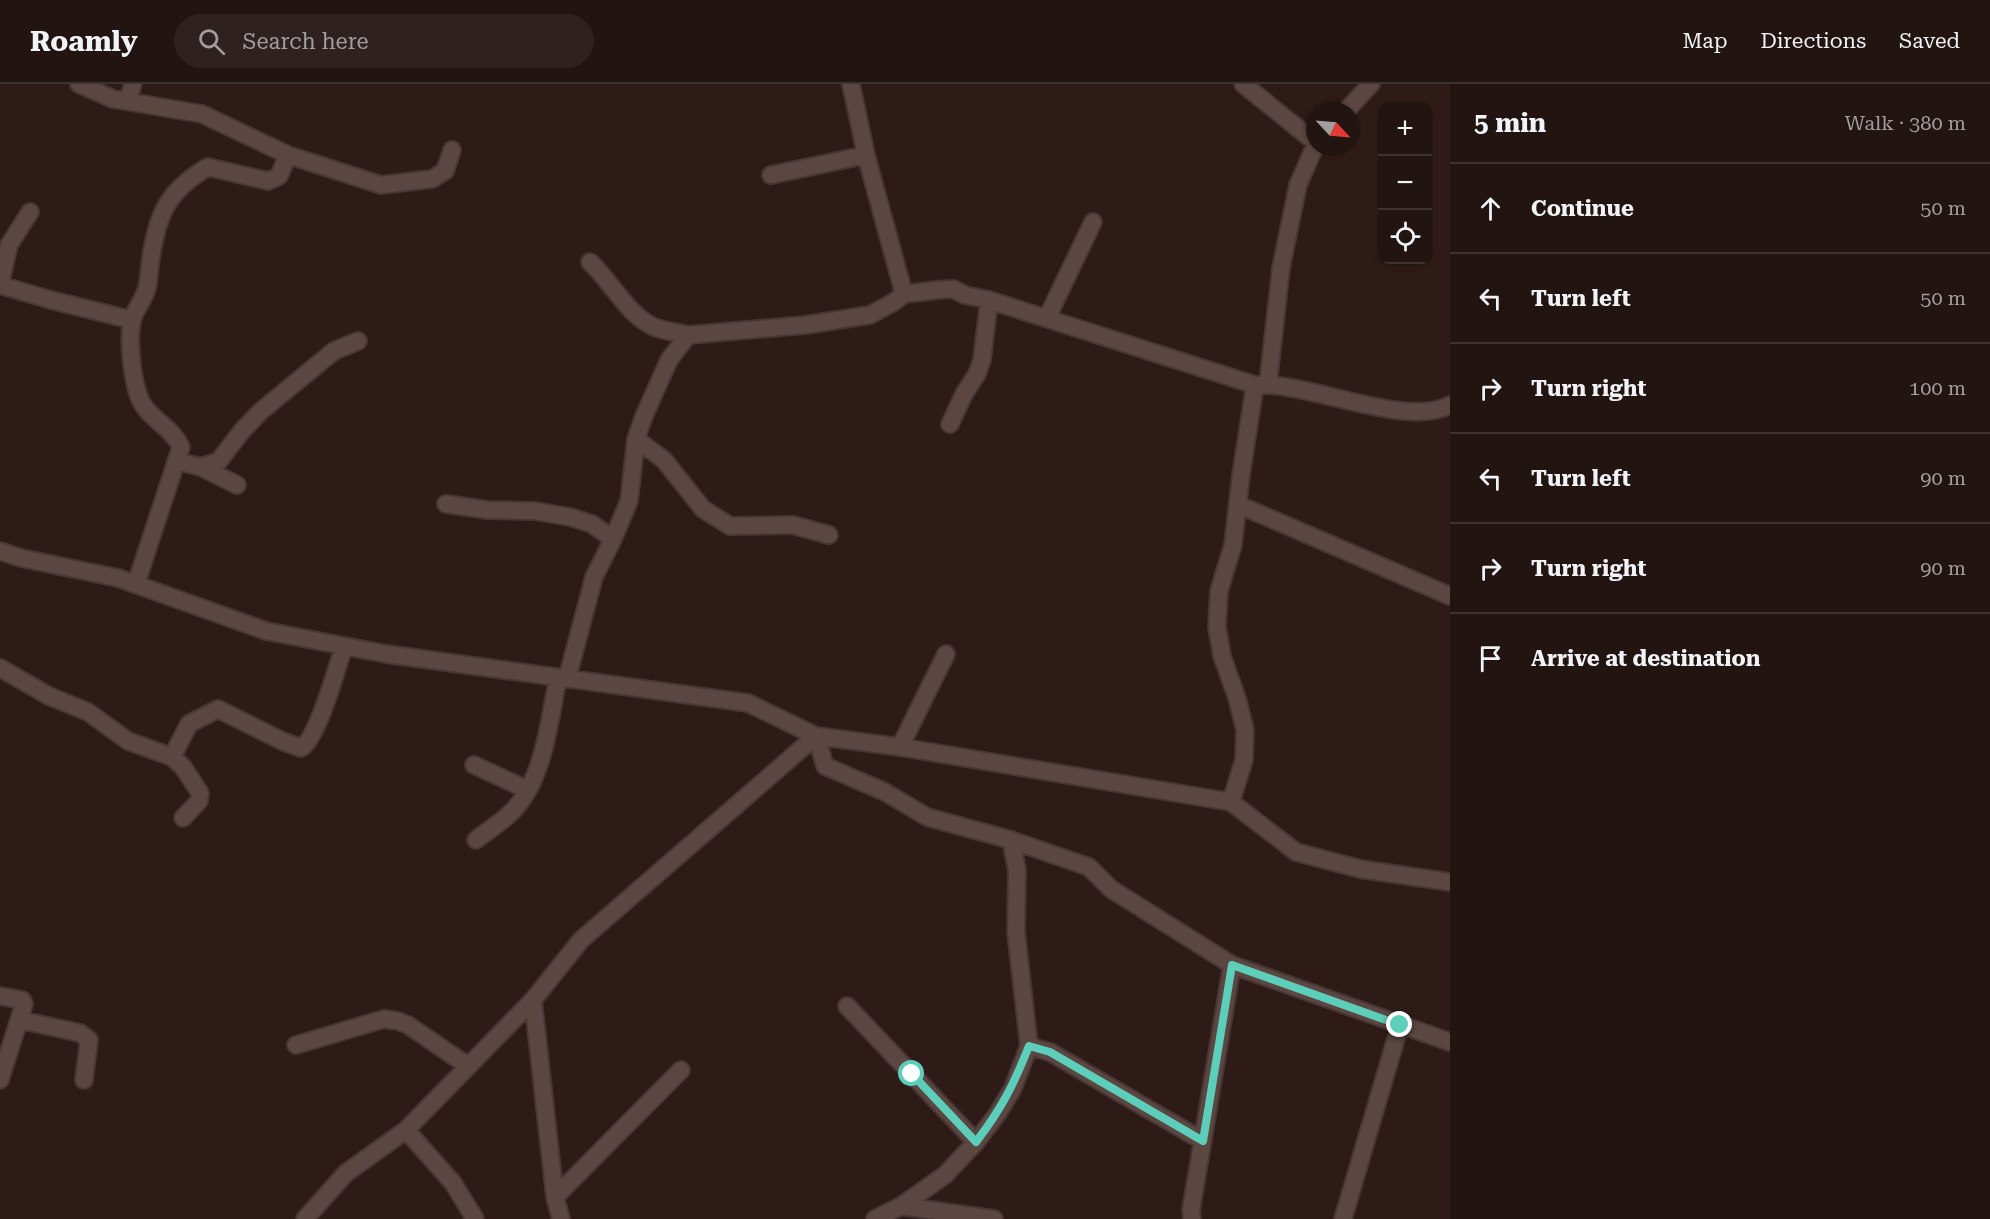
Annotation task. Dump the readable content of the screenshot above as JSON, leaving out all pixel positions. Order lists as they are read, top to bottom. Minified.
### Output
{"north":"bottom right","page":{"header":"Roamly","search":"Search here","nav":["Map","Directions","Saved"],"heading":["5 min","Walk · 380 m"],"map_buttons":["+","−"],"list":[["Continue","50 m"],["Turn left","50 m"],["Turn right","100 m"],["Turn left","90 m"],["Turn right","90 m"],"Arrive at destination"]}}
